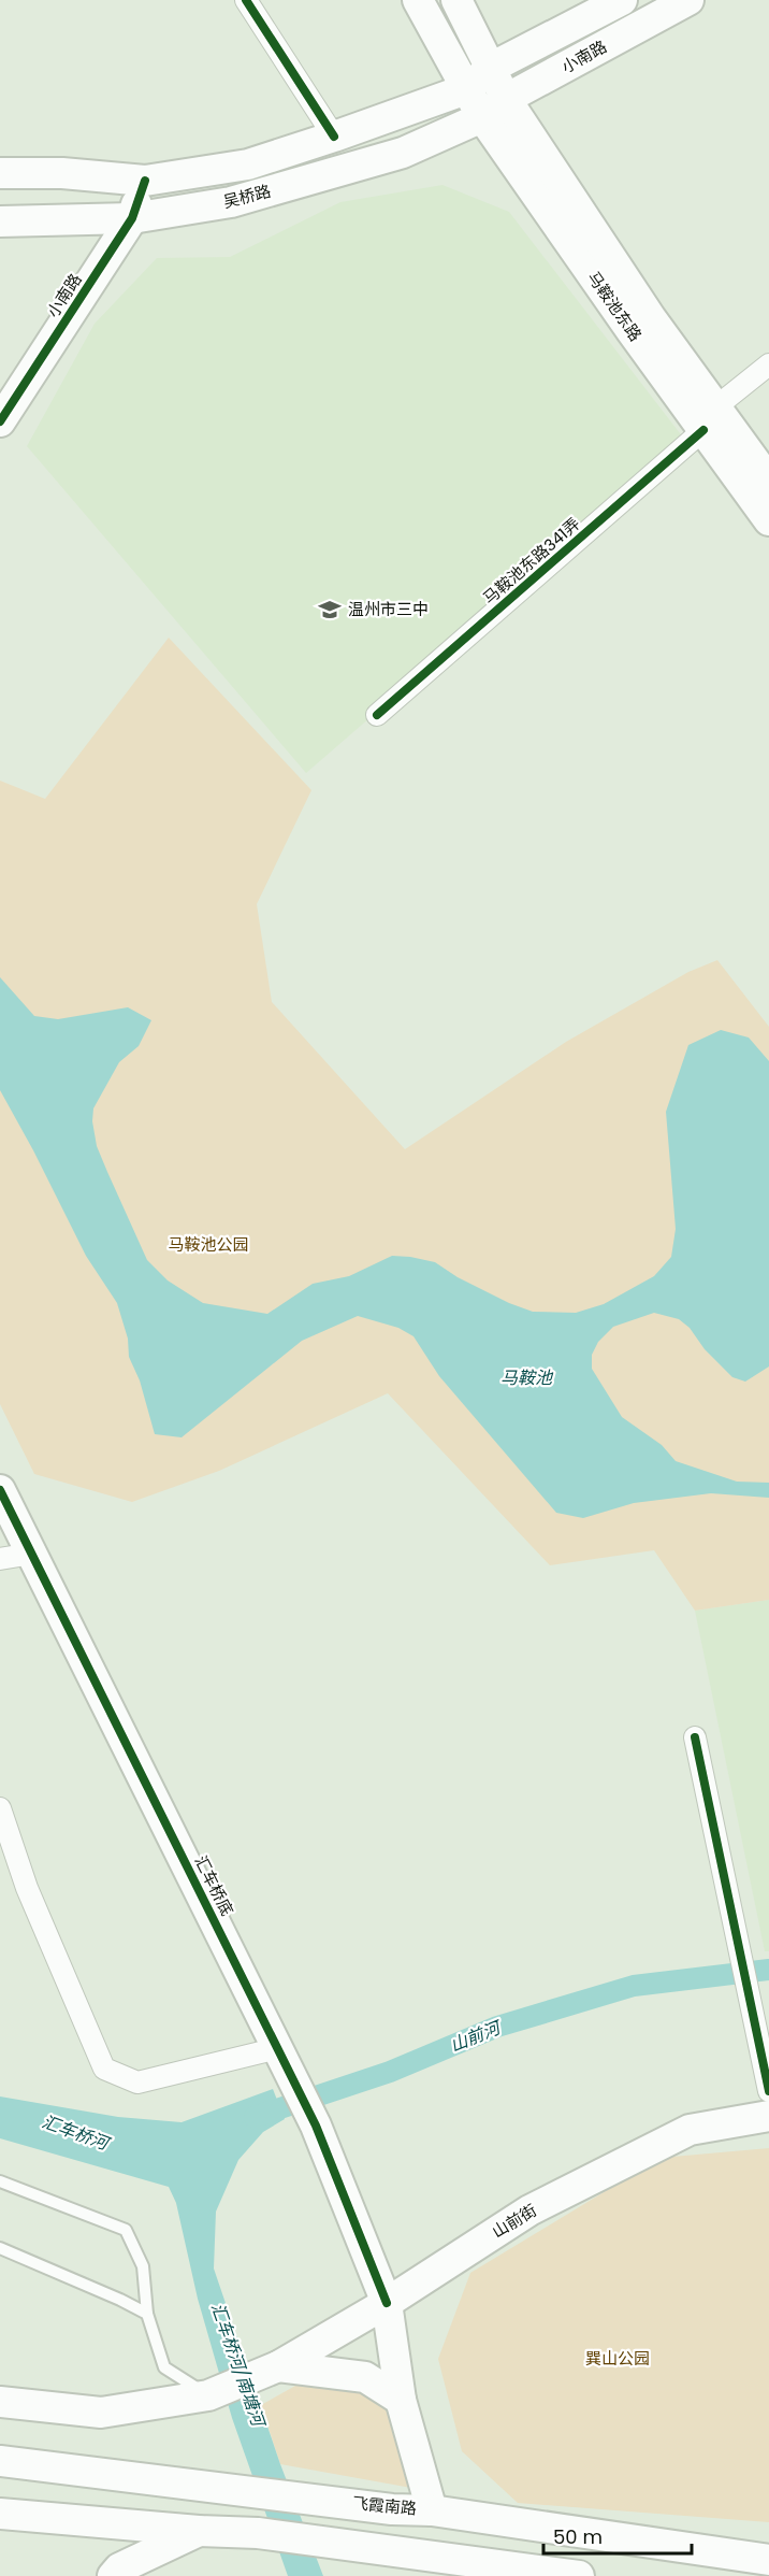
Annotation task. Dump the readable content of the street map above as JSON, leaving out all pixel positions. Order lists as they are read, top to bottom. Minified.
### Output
{"streets":{"main road":["小南路","吴桥路","马鞍池东路","汇车桥底","山前街","飞霞南路"],"street":["马鞍池东路341弄"]},"crossings":[["小南路","吴桥路"],["小南路","马鞍池东路"],["吴桥路","马鞍池东路"],["马鞍池东路","马鞍池东路341弄"],["汇车桥底","山前街"],["汇车桥底","飞霞南路"]],"water":["马鞍池","山前河","汇车桥河","汇车桥河/南塘河"],"parks":["马鞍池公园","巽山公园"],"places":{"school or university":["温州市三中"]},"scale_bar":"50 m"}
